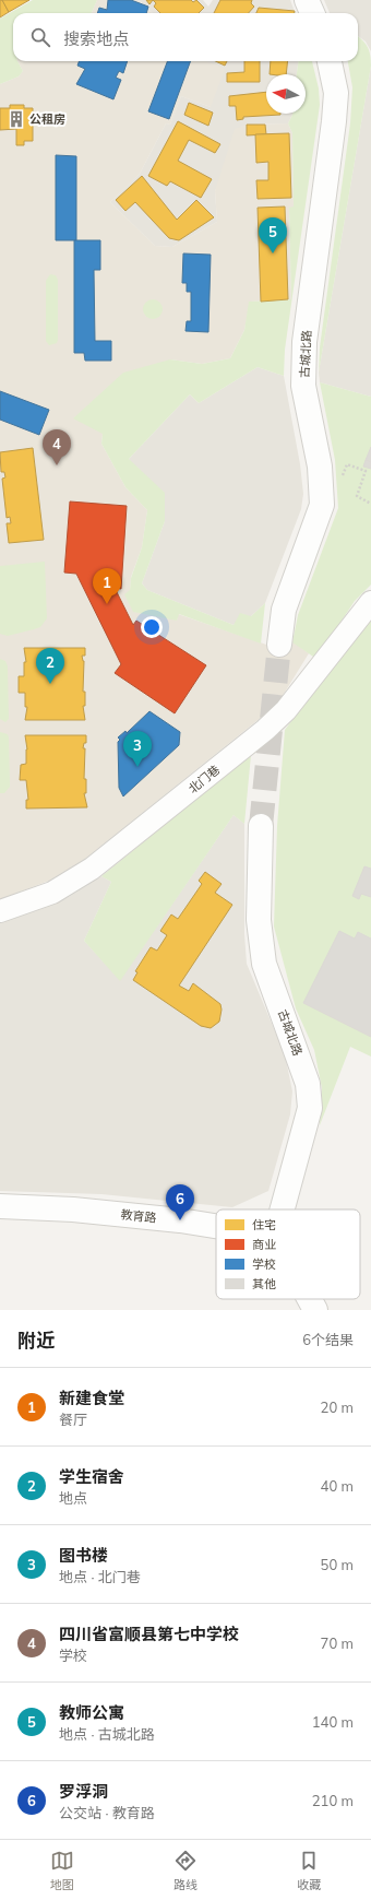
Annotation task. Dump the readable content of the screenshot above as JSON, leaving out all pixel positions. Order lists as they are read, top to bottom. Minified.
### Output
{"streets":{"street":["古城北路","北门巷","教育路"]},"places":{"building":["公租房"]},"legend":["住宅","商业","学校","其他"],"north":"left","page":{"search":"搜索地点","pins":["5","4","1","2","3","6"],"heading":["附近","6个结果"],"list":[{"mark":"1","name":"新建食堂","note":"餐厅","value":"20 m"},{"mark":"2","name":"学生宿舍","note":"地点","value":"40 m"},{"mark":"3","name":"图书楼","note":"地点 · 北门巷","value":"50 m"},{"mark":"4","name":"四川省富顺县第七中学校","note":"学校","value":"70 m"},{"mark":"5","name":"教师公寓","note":"地点 · 古城北路","value":"140 m"},{"mark":"6","name":"罗浮洞","note":"公交站 · 教育路","value":"210 m"}],"nav":["地图","路线","收藏"]}}
